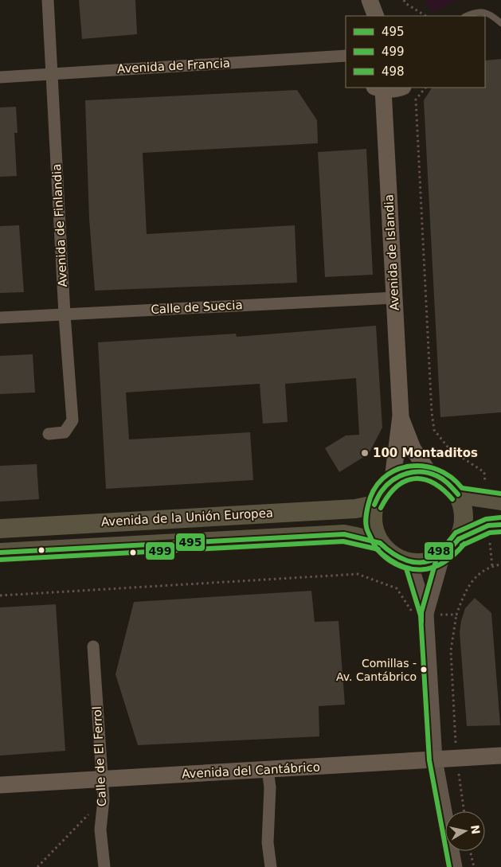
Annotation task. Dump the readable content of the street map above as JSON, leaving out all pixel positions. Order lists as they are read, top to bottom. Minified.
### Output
{"streets":{"main road":["Avenida de la Unión Europea"],"street":["Avenida de Francia","Avenida de Finlandia","Avenida de Islandia","Calle de Suecia","Calle de El Ferrol","Avenida del Cantábrico"]},"crossings":[["Avenida de Francia","Avenida de Finlandia"],["Avenida de Finlandia","Calle de Suecia"],["Avenida de Islandia","Calle de Suecia"],["Avenida de Islandia","Avenida de la Unión Europea"],["Calle de El Ferrol","Avenida del Cantábrico"]],"places":["100 Montaditos","Comillas - Av. Cantábrico"],"lines":["transit line 498","transit line 495","transit line 499"],"legend":["495","499","498"],"north":"right"}
